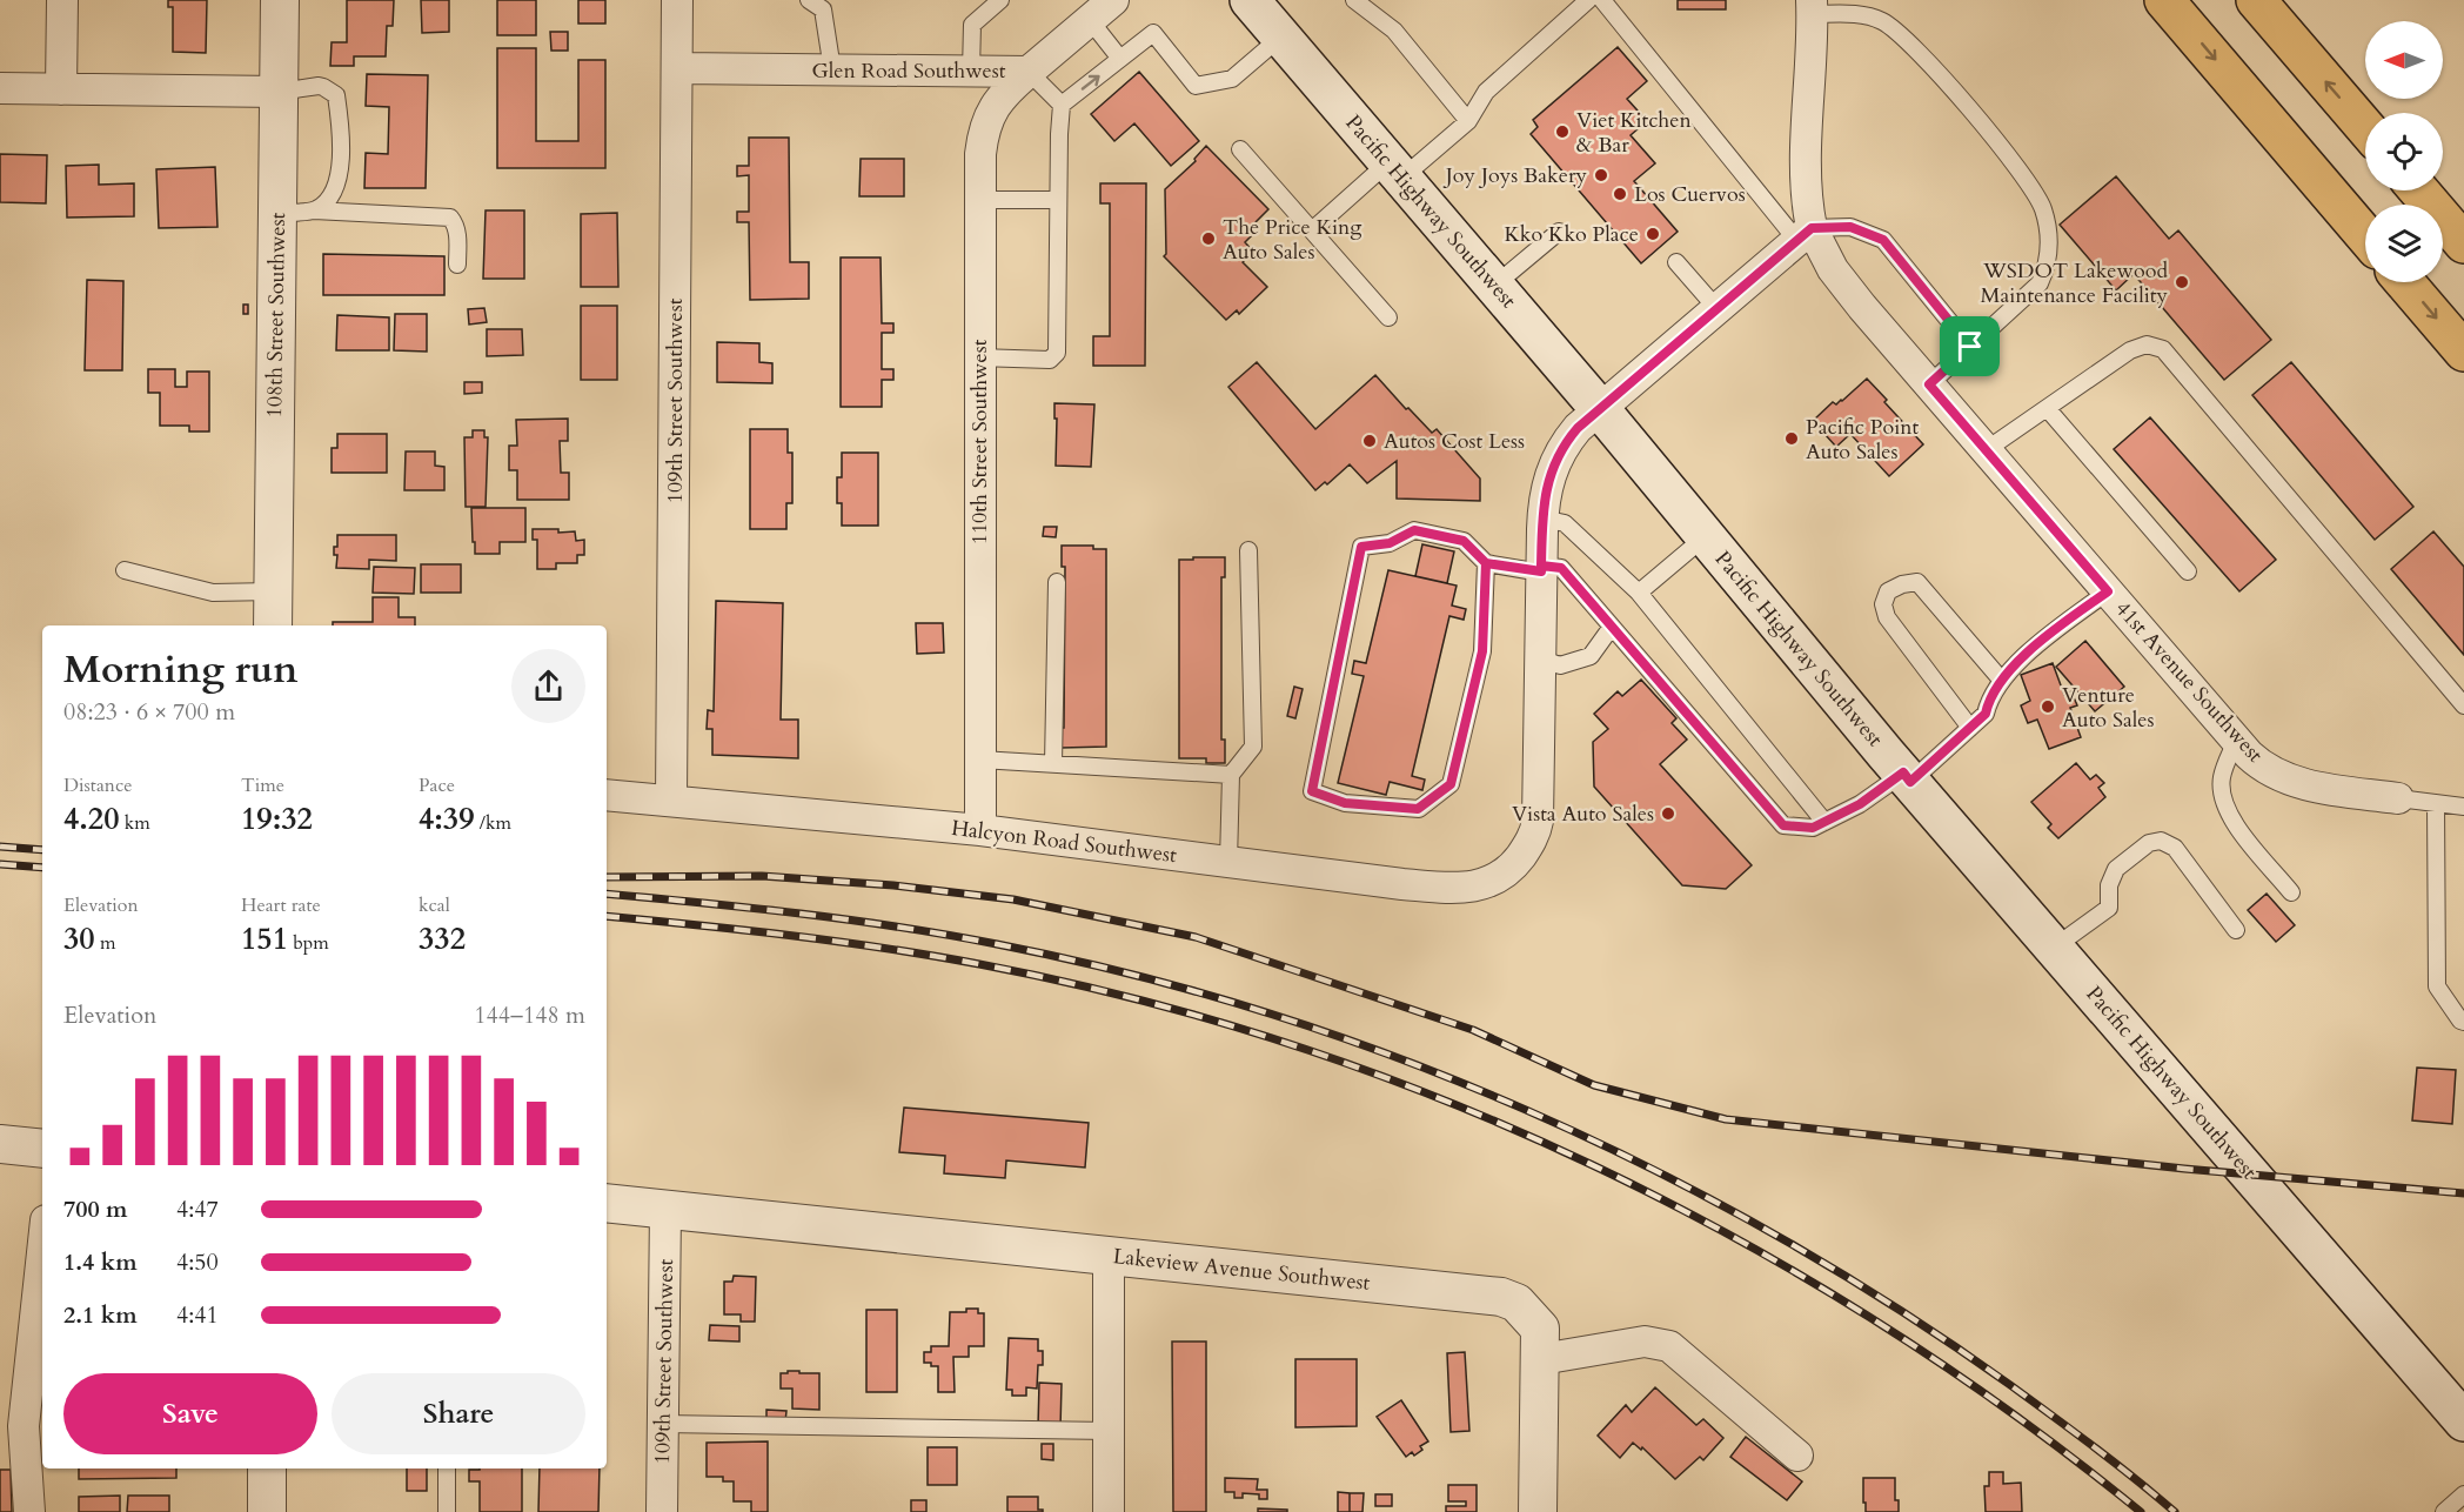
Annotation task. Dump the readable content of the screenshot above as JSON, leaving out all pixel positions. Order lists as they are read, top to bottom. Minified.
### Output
{"streets":{"main road":["Pacific Highway Southwest"],"street":["Glen Road Southwest","108th Street Southwest","109th Street Southwest","110th Street Southwest","41st Avenue Southwest","Halcyon Road Southwest","Lakeview Avenue Southwest"]},"crossings":[["Glen Road Southwest","109th Street Southwest"],["Glen Road Southwest","110th Street Southwest"],["109th Street Southwest","Halcyon Road Southwest"],["109th Street Southwest","Lakeview Avenue Southwest"],["110th Street Southwest","Halcyon Road Southwest"]],"places":["Viet Kitchen & Bar","Joy Joys Bakery","Los Cuervos","Kko Kko Place","The Price King Auto Sales","WSDOT Lakewood Maintenance Facility","Pacific Point Auto Sales","Autos Cost Less","Venture Auto Sales","Vista Auto Sales"],"north":"left","page":{"heading":["Morning run","08:23 · 6 × 700 m"],"stats":[["Distance","4.20 km"],["Time","19:32"],["Pace","4:39 /km"],["Elevation","30 m"],["Heart rate","151 bpm"],["kcal","332"]],"chart":["Elevation","144–148 m"],"list":[{"name":"700 m","note":"4:47"},{"name":"1.4 km","note":"4:50"},{"name":"2.1 km","note":"4:41"}],"buttons":["Save","Share"]}}
